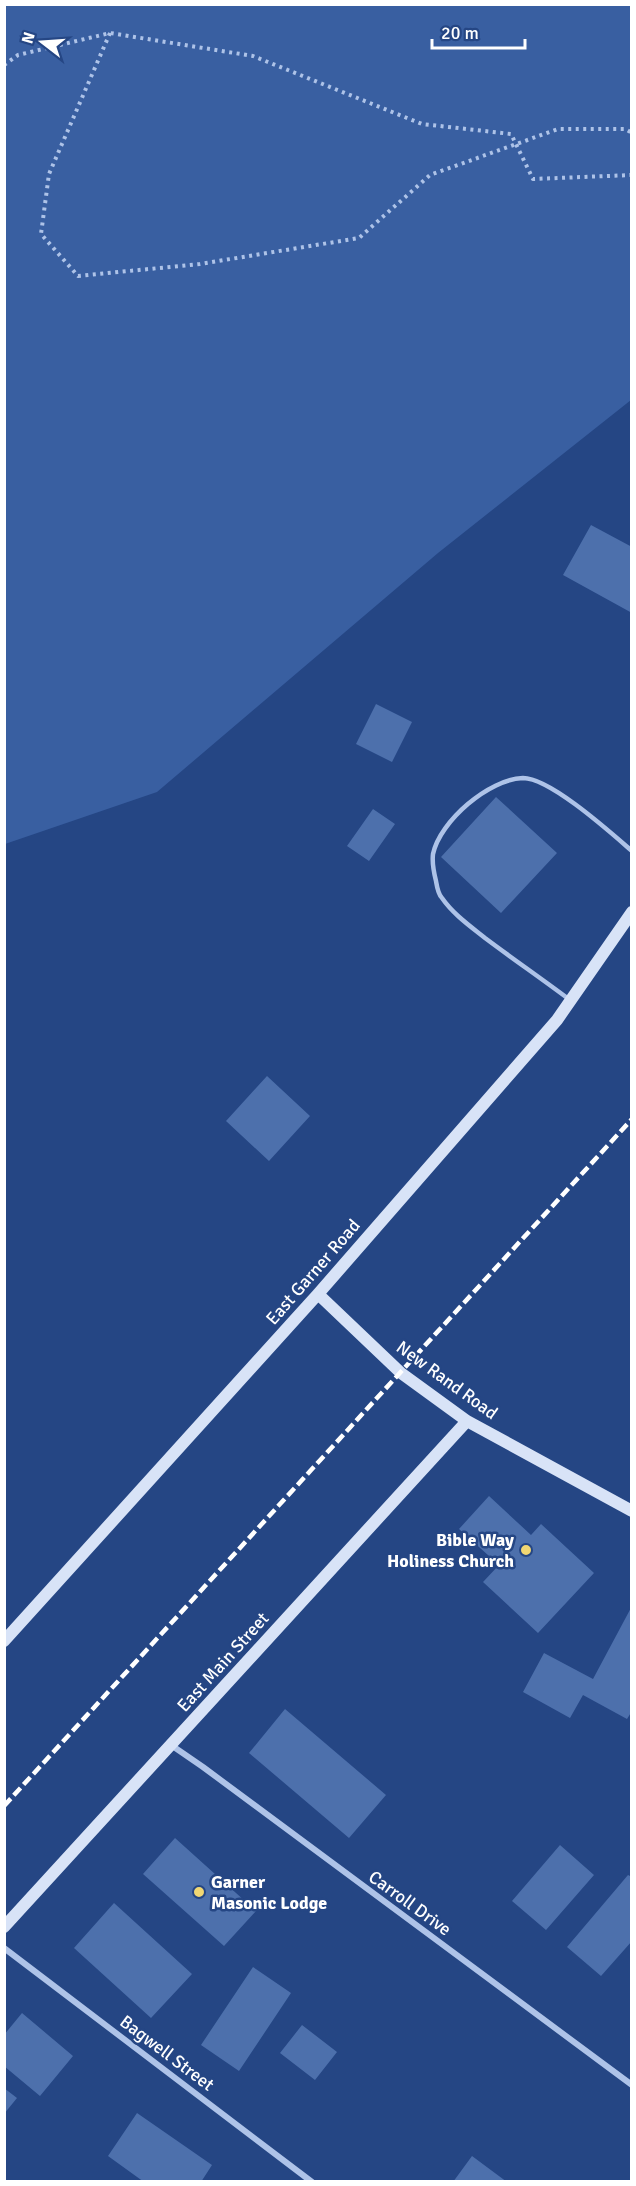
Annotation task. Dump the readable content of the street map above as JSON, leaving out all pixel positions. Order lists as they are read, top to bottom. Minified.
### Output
{"streets":{"street":["East Garner Road","New Rand Road","East Main Street","Carroll Drive","Bagwell Street"]},"crossings":[["East Garner Road","New Rand Road"],["New Rand Road","East Main Street"],["East Main Street","Carroll Drive"]],"places":["Bible Way Holiness Church","Garner Masonic Lodge"],"scale_bar":"20 m","north":"left"}
